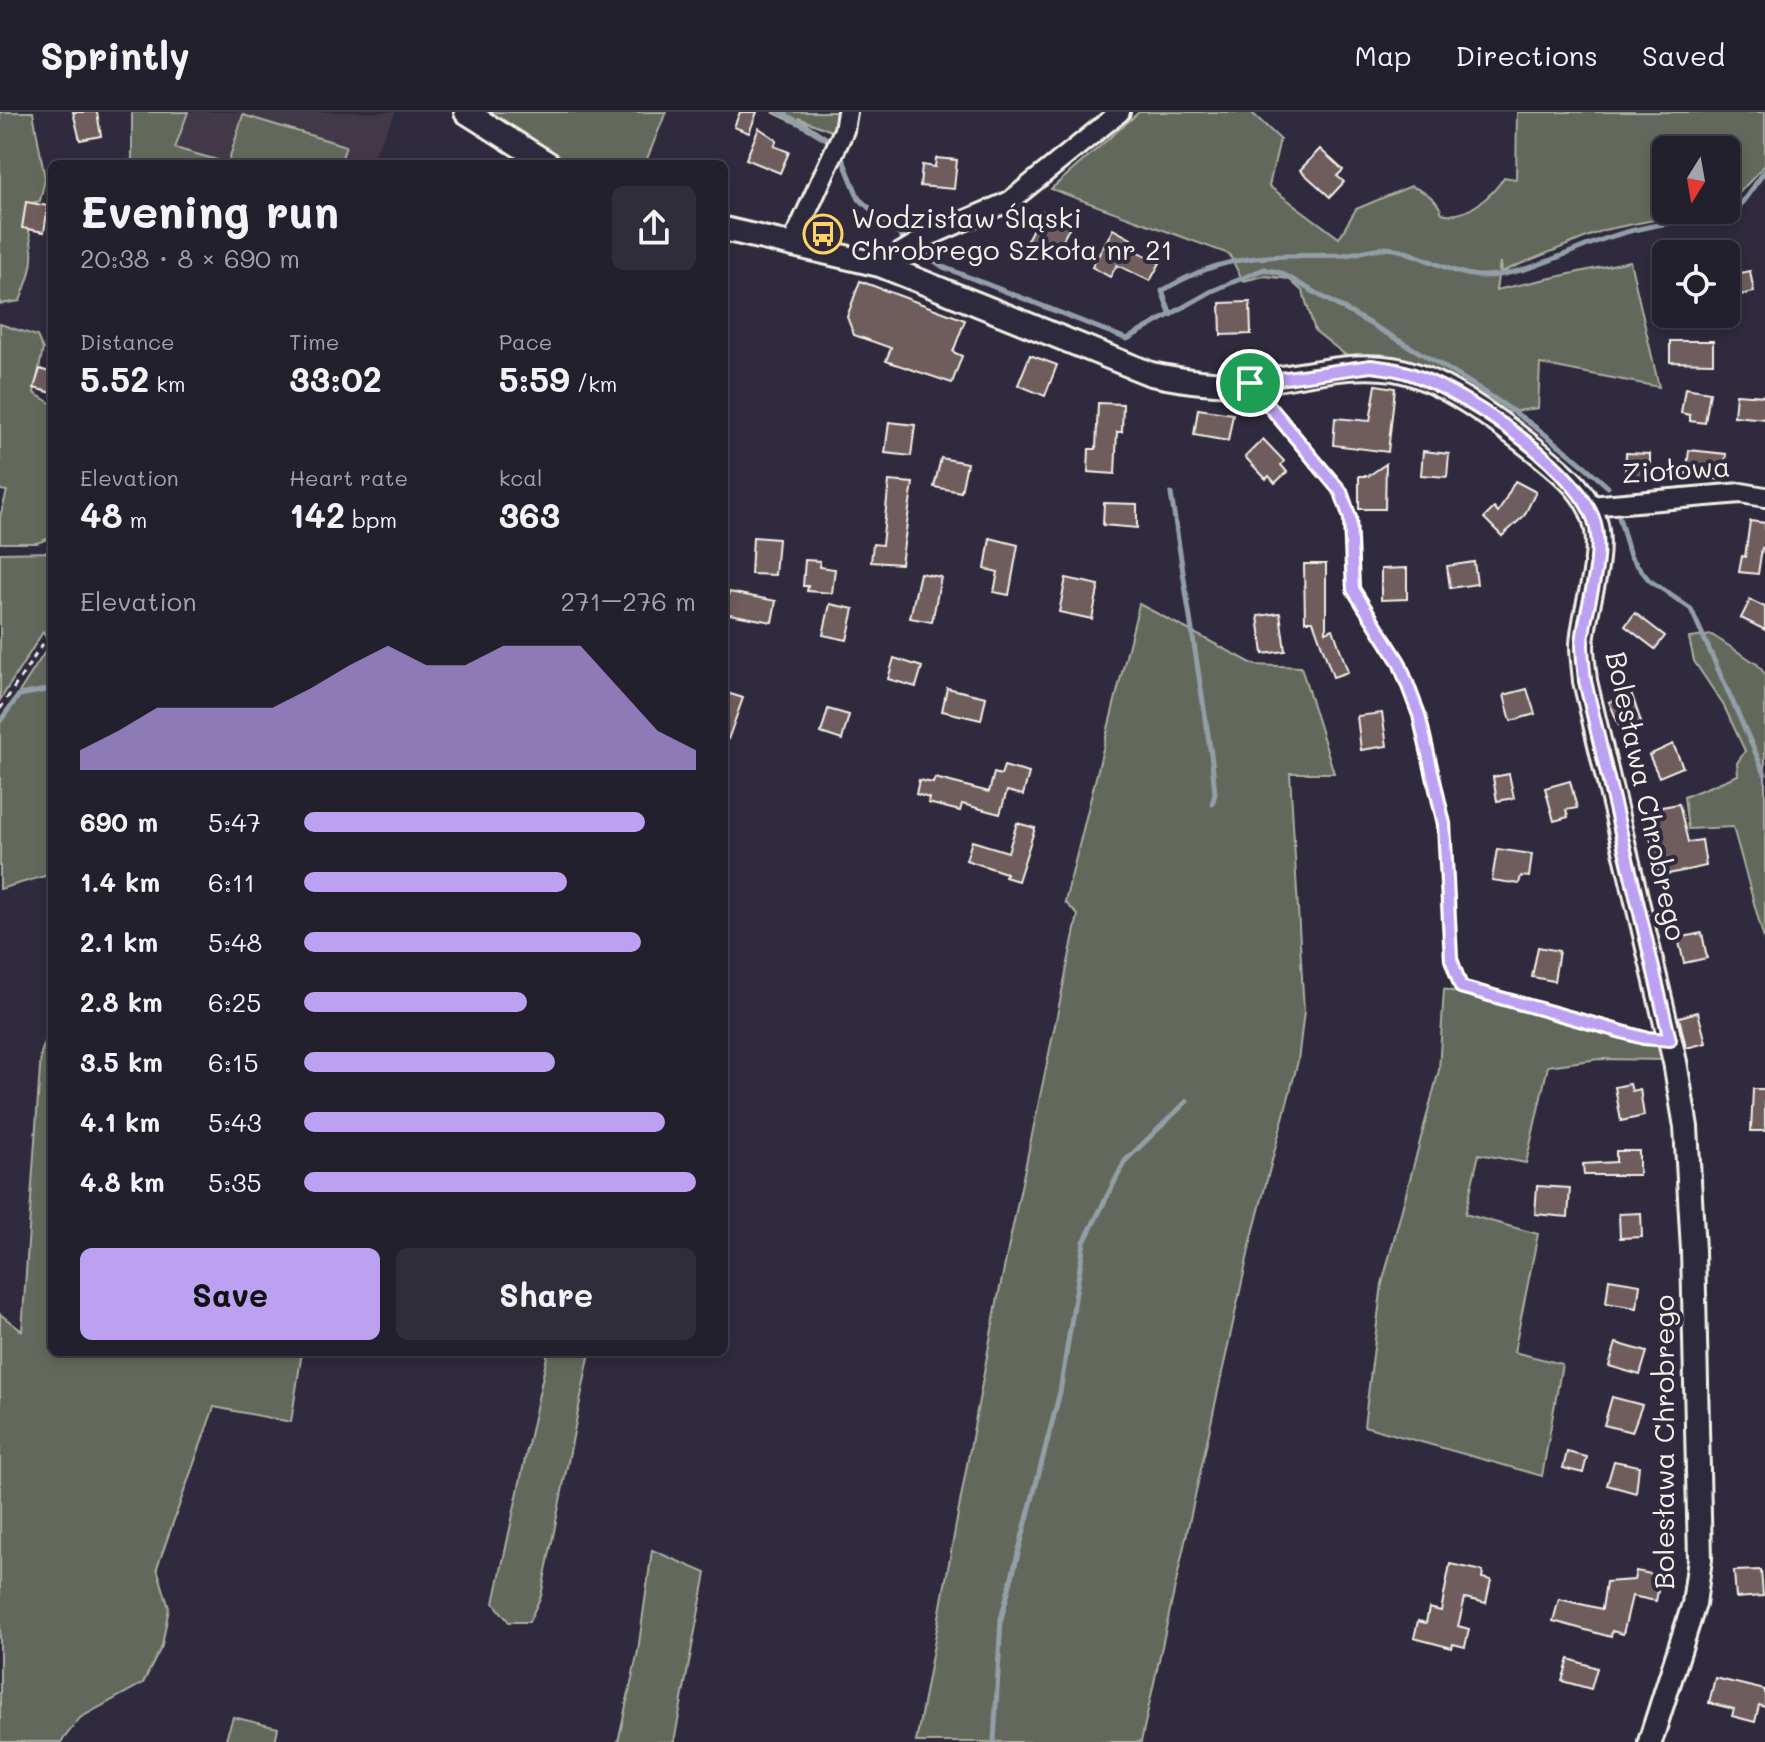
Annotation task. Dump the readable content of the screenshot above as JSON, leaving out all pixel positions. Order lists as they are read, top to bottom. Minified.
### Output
{"streets":{"street":["Ziołowa","Bolesława Chrobrego"]},"crossings":[["Ziołowa","Bolesława Chrobrego"]],"places":{"bus stop":["Wodzisław Śląski Chrobrego Szkoła nr 21"]},"north":"bottom","page":{"header":"Sprintly","nav":["Map","Directions","Saved"],"heading":["Evening run","20:38 · 8 × 690 m"],"stats":[["Distance","5.52 km"],["Time","33:02"],["Pace","5:59 /km"],["Elevation","48 m"],["Heart rate","142 bpm"],["kcal","363"]],"chart":["Elevation","271–276 m"],"list":[{"name":"690 m","note":"5:47"},{"name":"1.4 km","note":"6:11"},{"name":"2.1 km","note":"5:48"},{"name":"2.8 km","note":"6:25"},{"name":"3.5 km","note":"6:15"},{"name":"4.1 km","note":"5:43"},{"name":"4.8 km","note":"5:35"}],"buttons":["Save","Share"]}}
